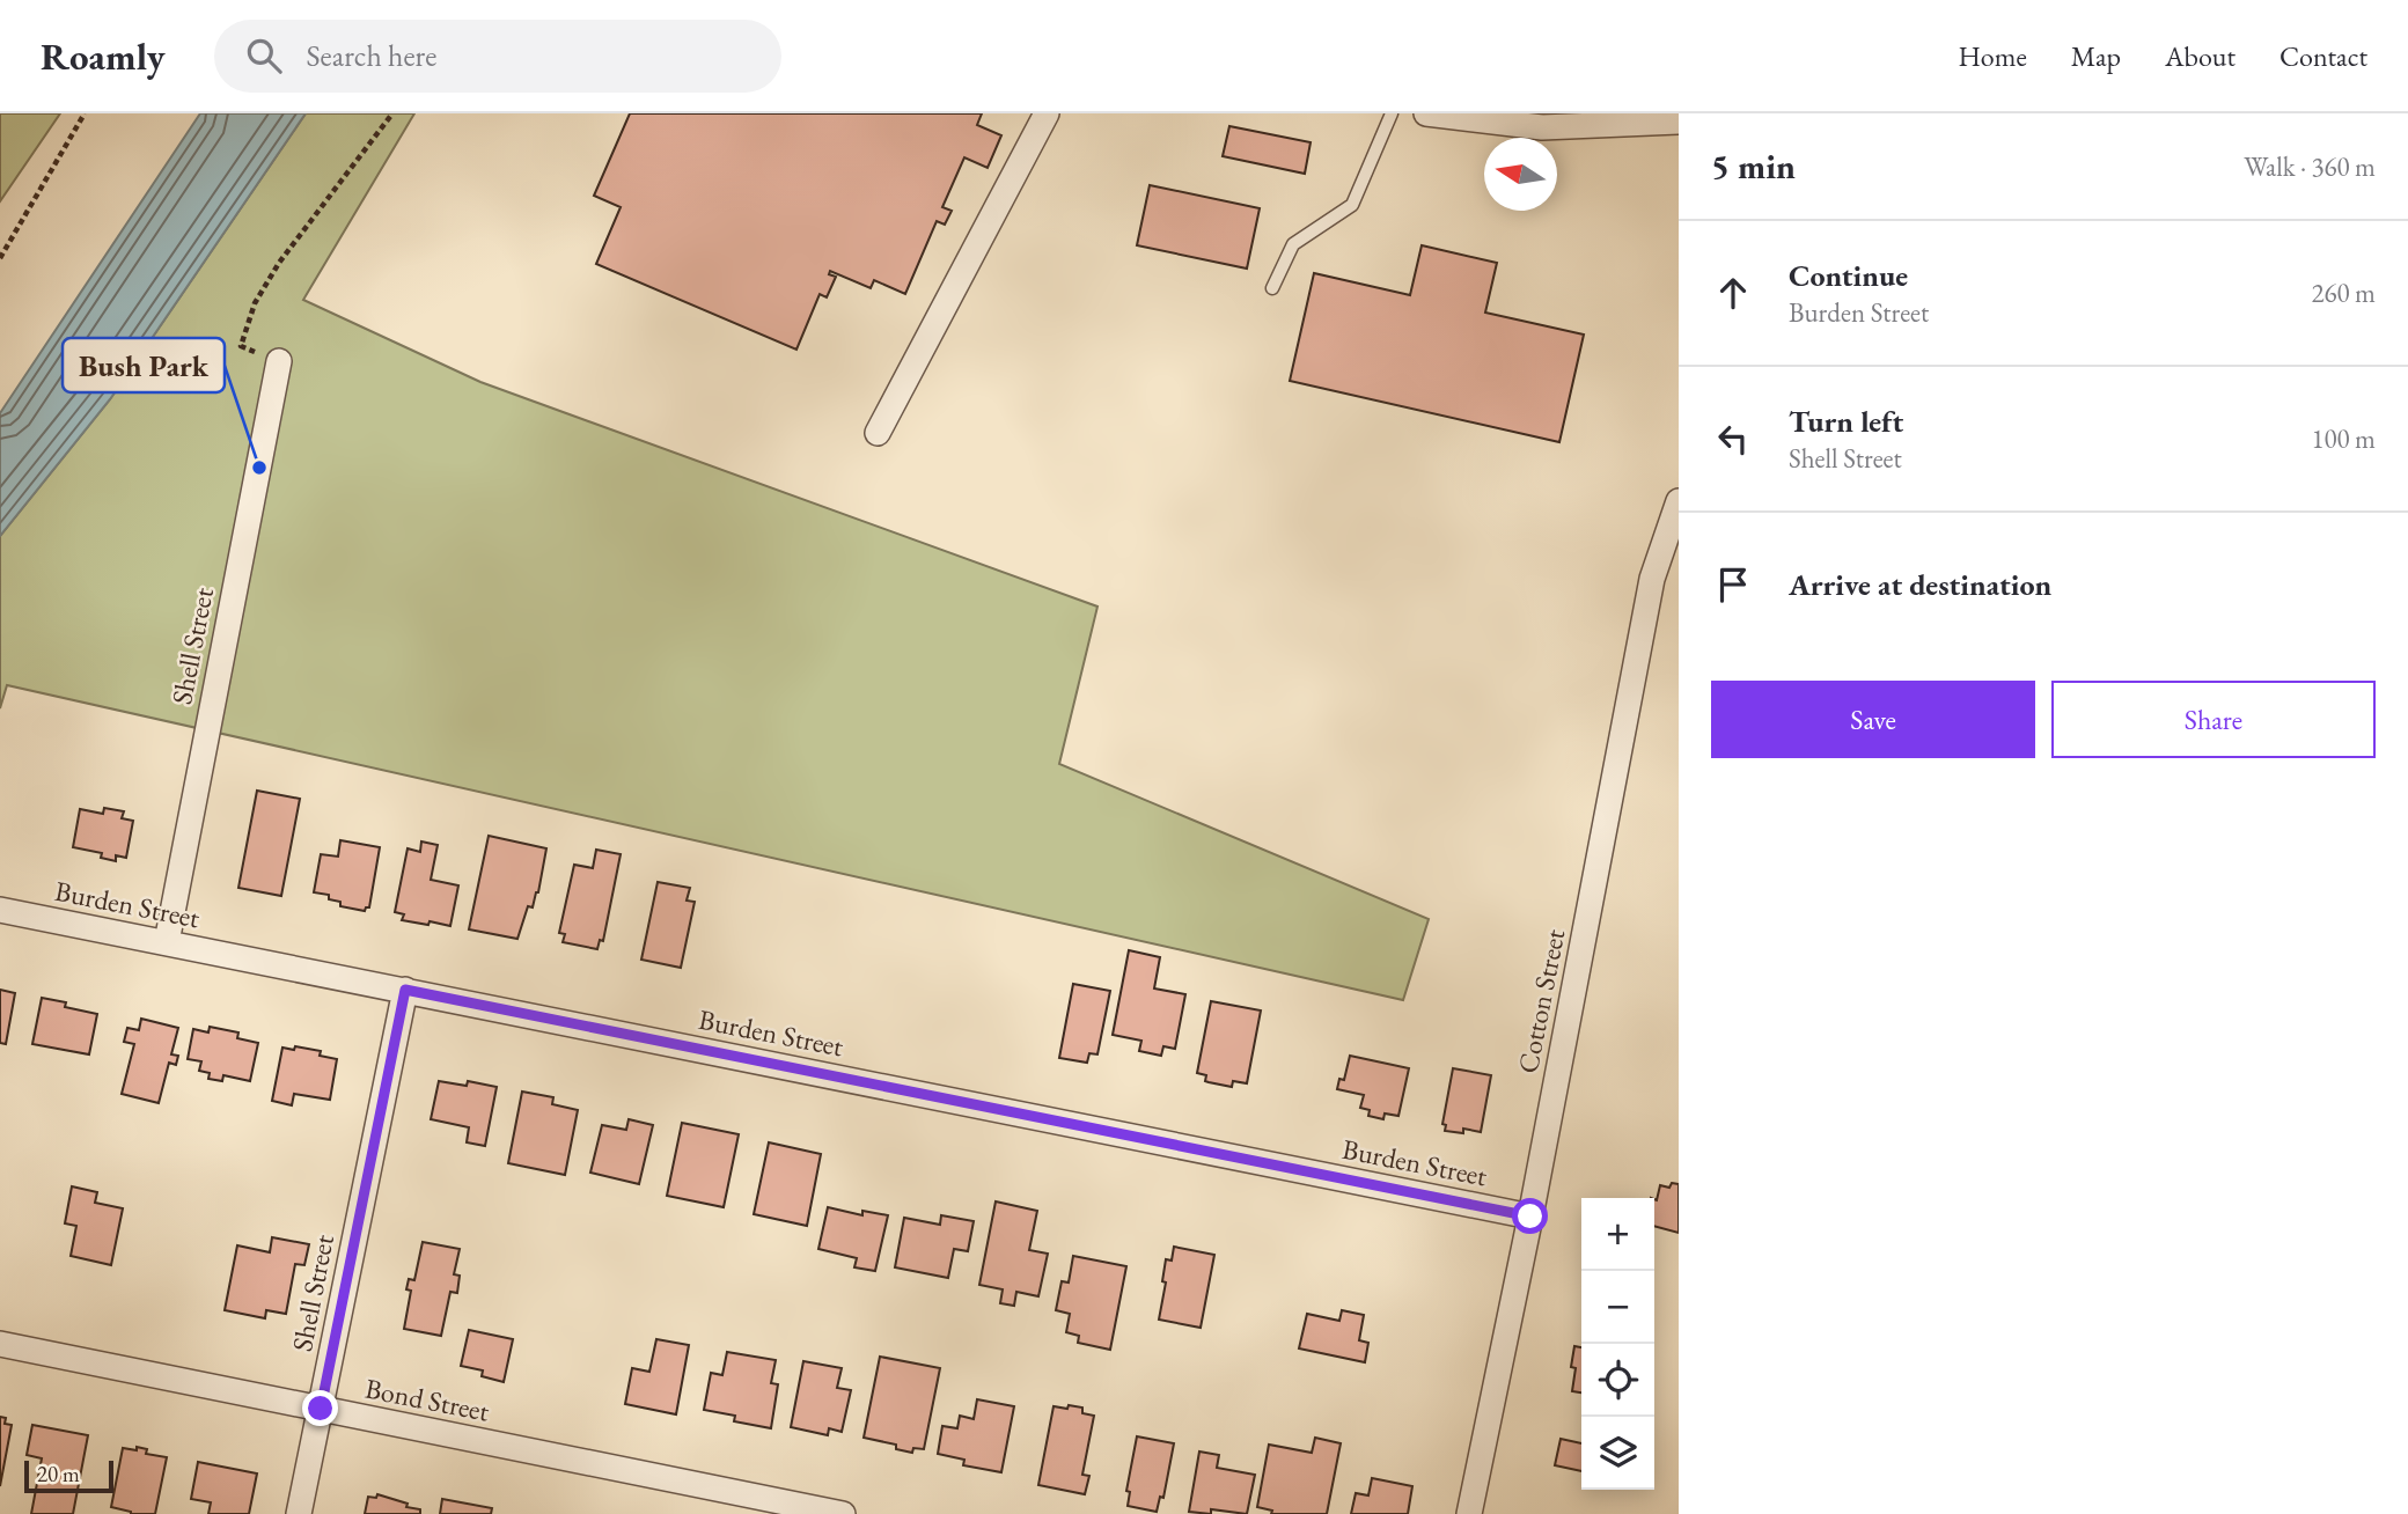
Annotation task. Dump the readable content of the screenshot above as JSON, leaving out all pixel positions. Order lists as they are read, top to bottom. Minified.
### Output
{"streets":{"street":["Shell Street","Burden Street","Cotton Street","Bond Street"]},"crossings":[["Shell Street","Burden Street"],["Shell Street","Bond Street"],["Burden Street","Cotton Street"]],"places":["Bush Park"],"scale_bar":"20 m","north":"left","page":{"header":"Roamly","search":"Search here","nav":["Home","Map","About","Contact"],"heading":["5 min","Walk · 360 m"],"list":[["Continue","Burden Street","260 m"],["Turn left","Shell Street","100 m"],"Arrive at destination"],"buttons":["Save","Share"],"map_buttons":["+","−"],"scale":"20 m"}}
